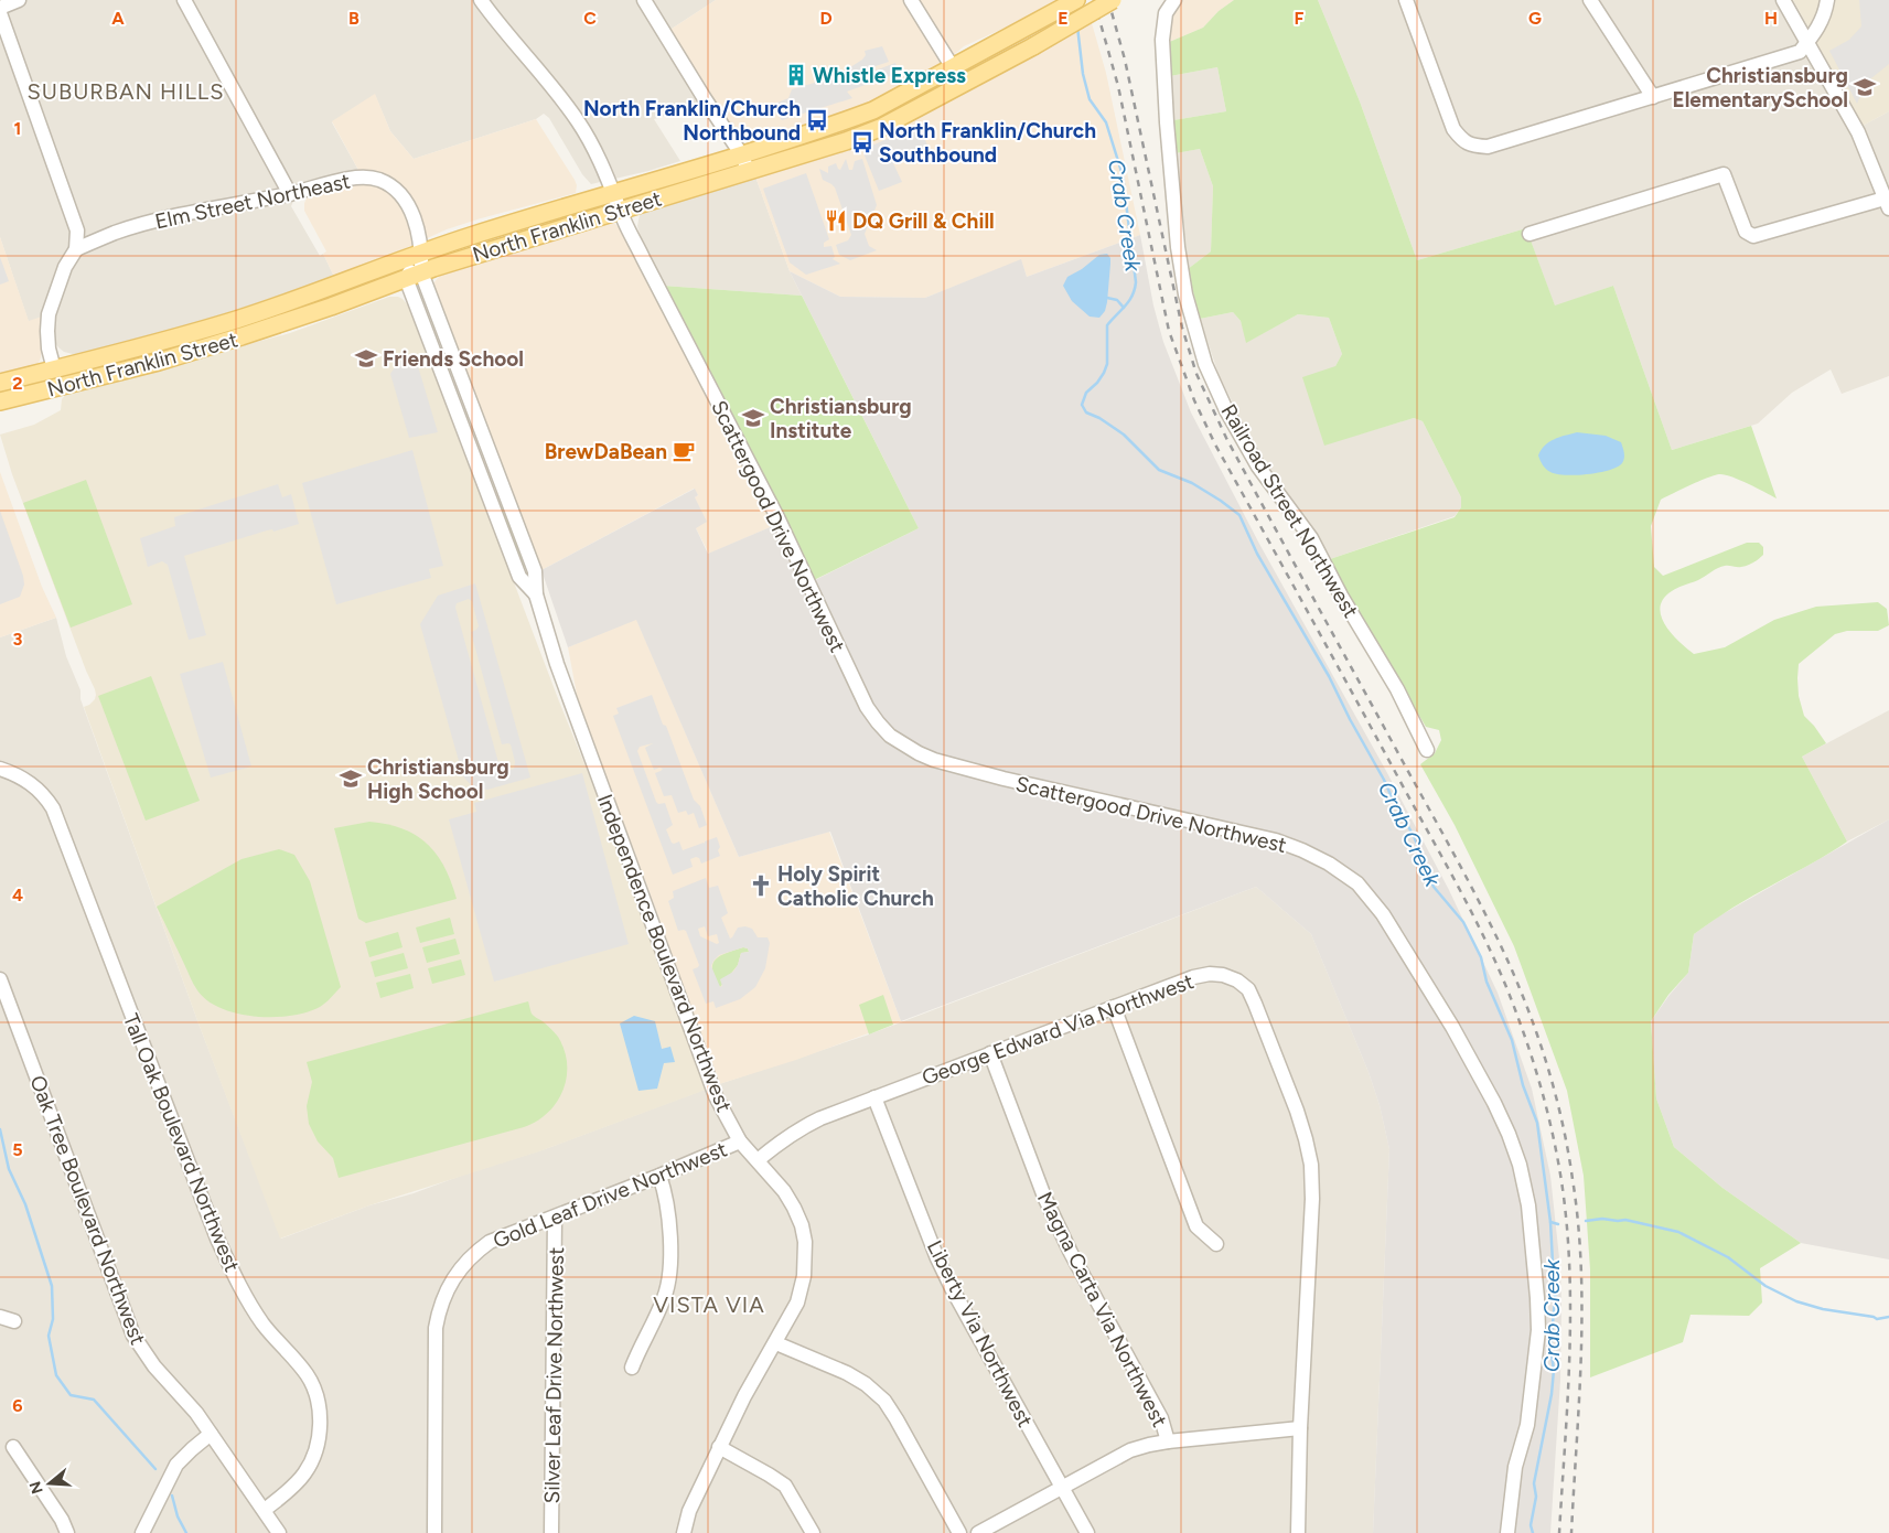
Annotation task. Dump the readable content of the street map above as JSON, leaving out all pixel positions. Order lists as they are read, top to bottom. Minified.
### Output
{"streets":{"main road":["North Franklin Street"],"street":["Elm Street Northeast","Railroad Street Northwest","Scattergood Drive Northwest","Independence Boulevard Northwest","George Edward Via Northwest","Tall Oak Boulevard Northwest","Gold Leaf Drive Northwest","Oak Tree Boulevard Northwest","Magna Carta Via Northwest","Liberty Via Northwest","Silver Leaf Drive Northwest"]},"crossings":[["Elm Street Northeast","North Franklin Street"],["North Franklin Street","Scattergood Drive Northwest"],["North Franklin Street","Independence Boulevard Northwest"],["Independence Boulevard Northwest","George Edward Via Northwest"],["Independence Boulevard Northwest","Gold Leaf Drive Northwest"],["George Edward Via Northwest","Magna Carta Via Northwest"],["George Edward Via Northwest","Liberty Via Northwest"],["Tall Oak Boulevard Northwest","Oak Tree Boulevard Northwest"],["Gold Leaf Drive Northwest","Silver Leaf Drive Northwest"]],"districts":["SUBURBAN HILLS","VISTA VIA"],"water":["Crab Creek"],"places":{"building":["Whistle Express"],"school or university":["Christiansburg ElementarySchool","Friends School","Christiansburg Institute","Christiansburg High School"],"bus stop":["North Franklin/Church Northbound","North Franklin/Church Southbound"],"restaurant":["DQ Grill & Chill"],"cafe":["BrewDaBean"],"church":["Holy Spirit Catholic Church"]},"north":"left","grid":{"columns":["A","B","C","D","E","F","G","H"],"rows":["1","2","3","4","5","6"]}}
